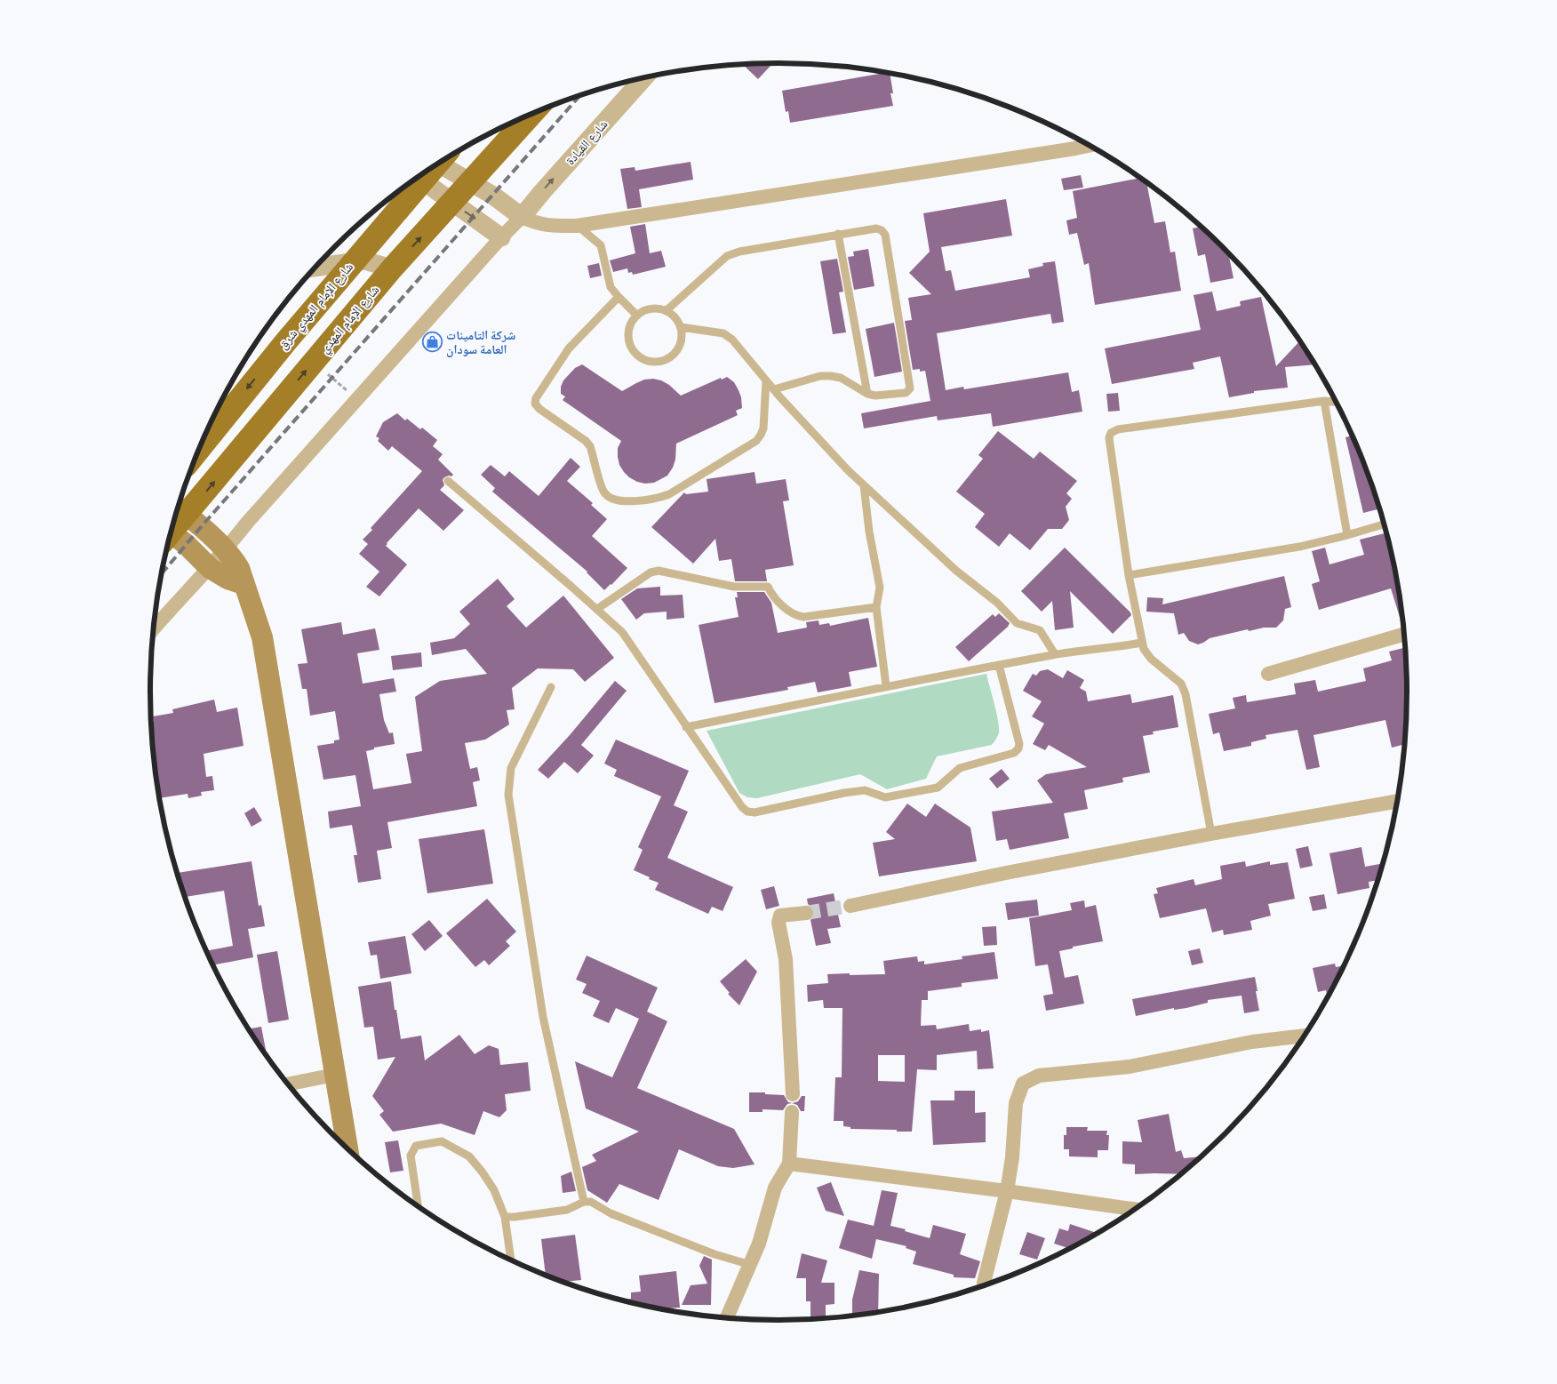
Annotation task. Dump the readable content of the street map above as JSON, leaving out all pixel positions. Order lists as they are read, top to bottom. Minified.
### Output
{"streets":{"main road":["شارع الإمام المهدي شرق","شارع الإمام المهدي"],"street":["شارع القيادة"]},"one_way":["شارع القيادة","شارع الإمام المهدي شرق","شارع الإمام المهدي"],"places":{"shop":["شركة التامينات العامة سودان"]}}
